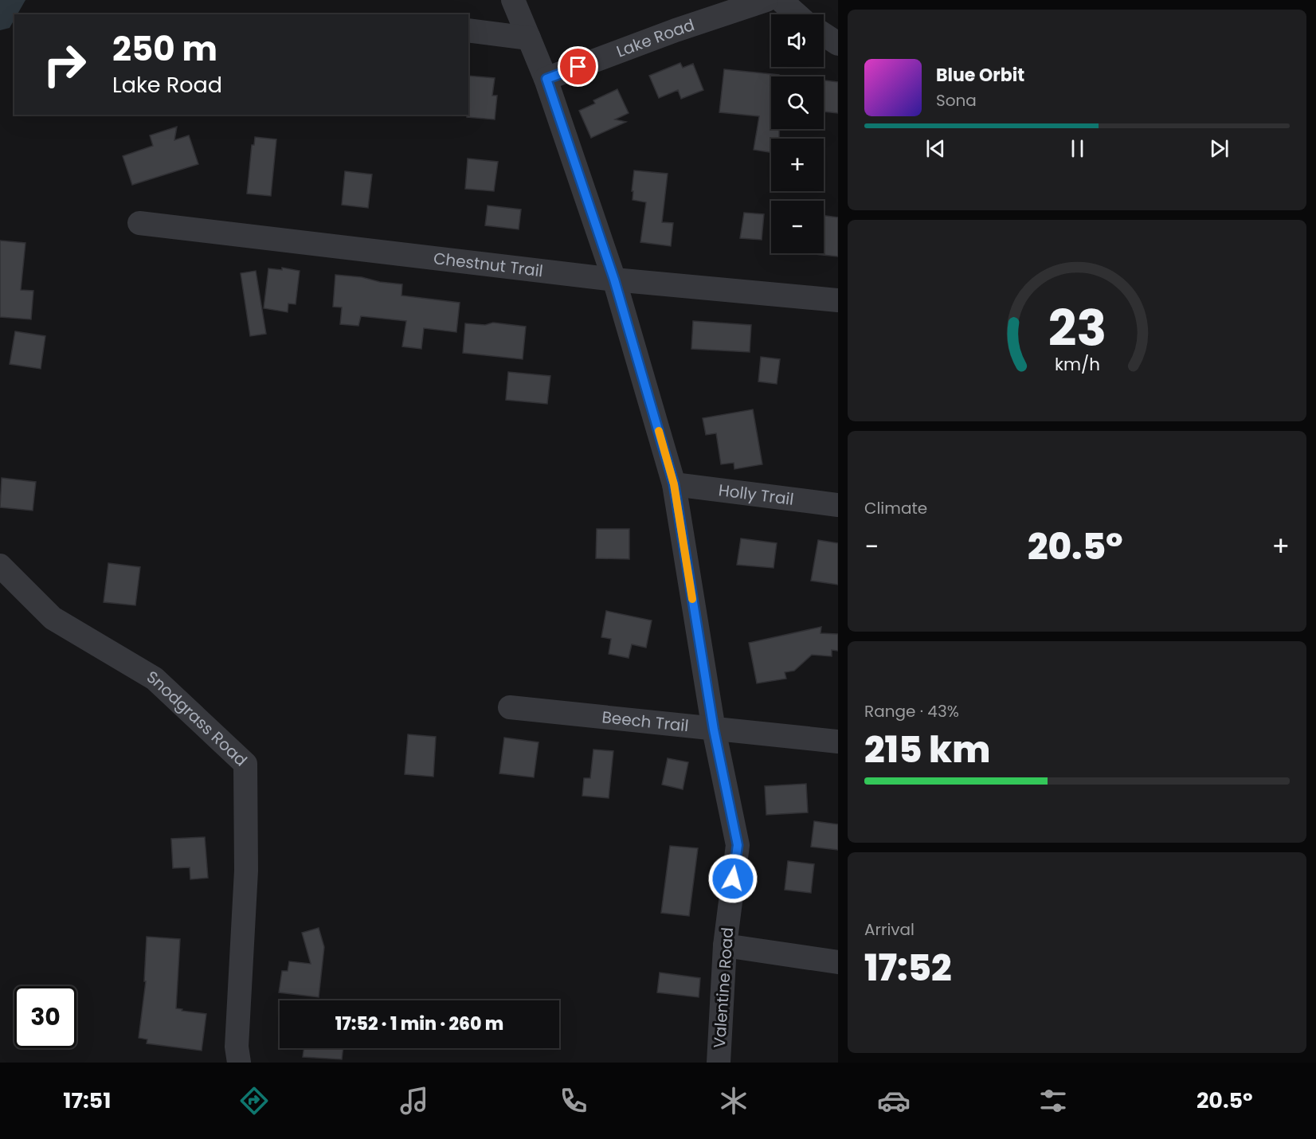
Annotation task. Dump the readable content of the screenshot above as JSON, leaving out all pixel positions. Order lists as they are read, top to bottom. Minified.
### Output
{"streets":{"street":["Lake Road","Chestnut Trail","Holly Trail","Snodgrass Road","Beech Trail","Valentine Road"]},"crossings":[["Lake Road","Valentine Road"],["Chestnut Trail","Valentine Road"],["Holly Trail","Valentine Road"],["Beech Trail","Valentine Road"]],"page":{"map_buttons":["+","−"],"turn":["250 m","Lake Road"],"song":["Blue Orbit","Sona"],"tile":["Climate",["Range · 43%","215 km"],["Arrival","17:52"]],"heat":["−","20.5°","+"],"limit":"30","trip":"17:52 · 1 min · 260 m","tabs":["17:51","20.5°"],"gauge":["23","km/h"]}}
